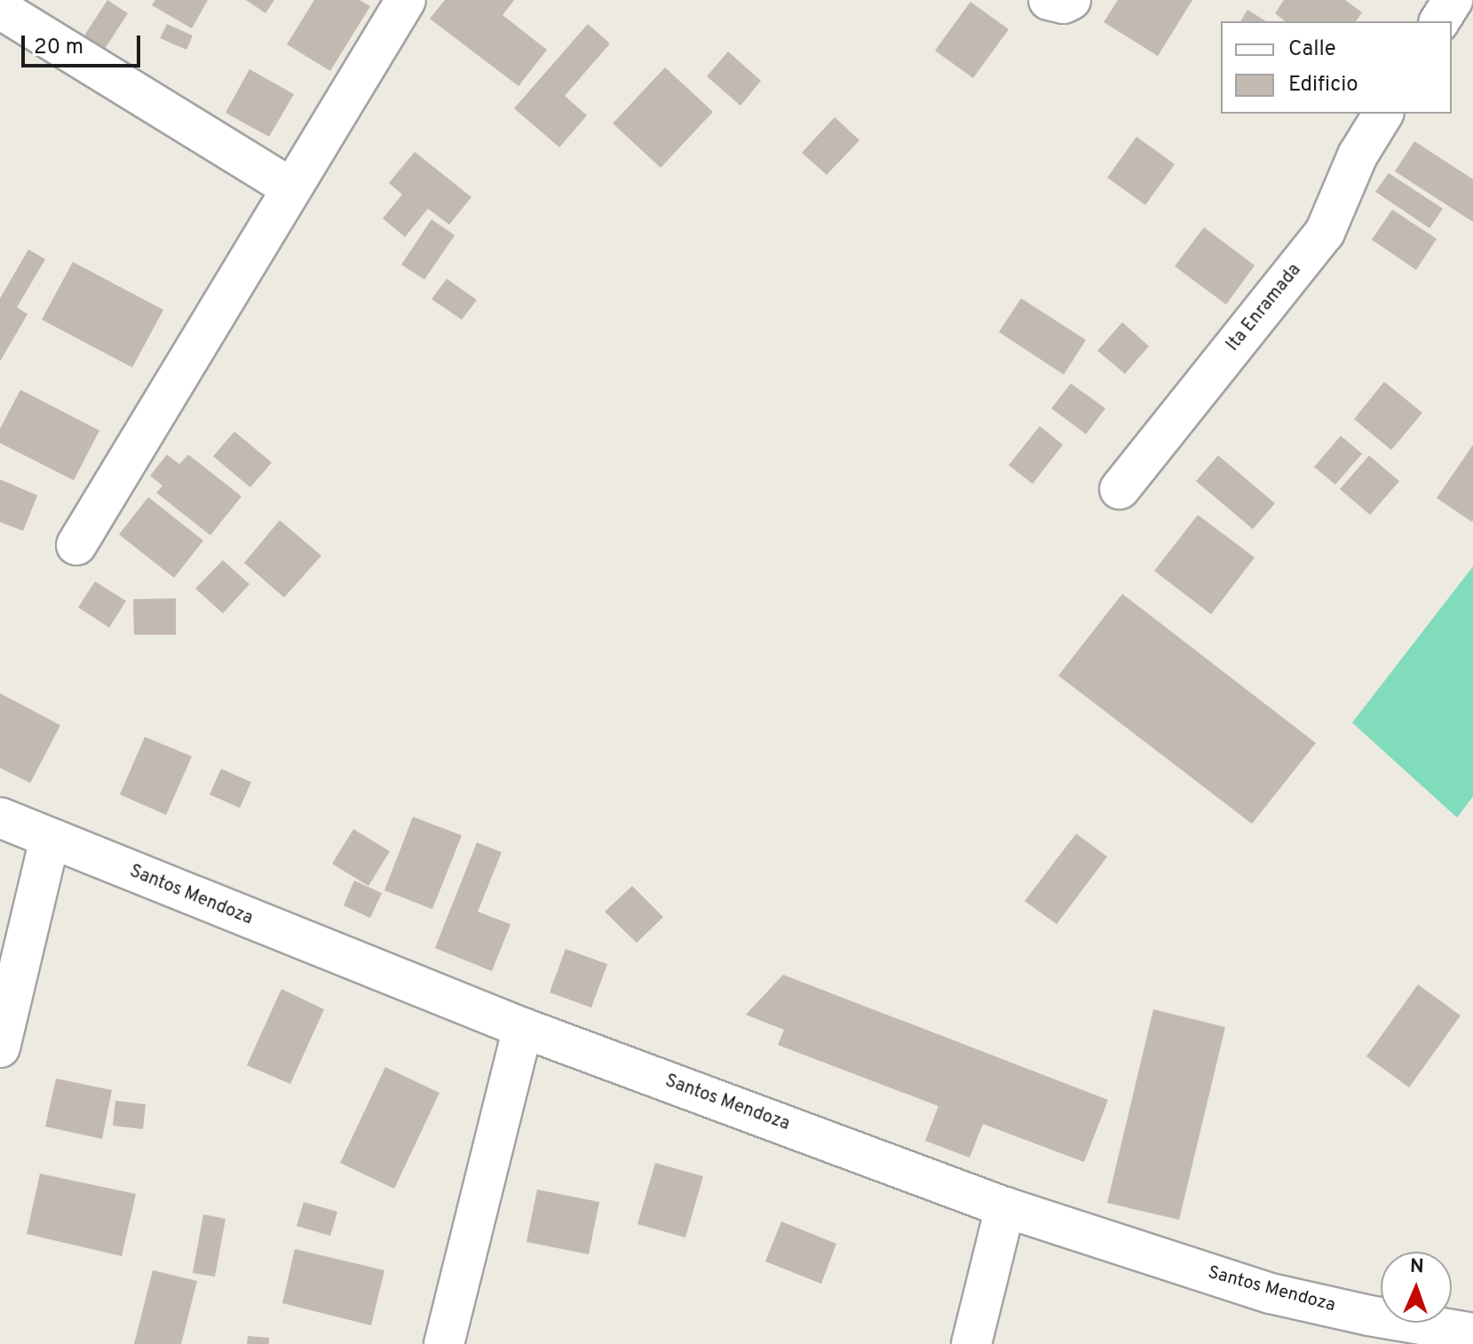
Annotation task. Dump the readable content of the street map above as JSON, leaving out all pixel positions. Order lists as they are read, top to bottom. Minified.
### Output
{"streets":{"street":["Ita Enramada","Santos Mendoza"]},"legend":["Calle","Edificio"],"scale_bar":"20 m","north":"top"}
